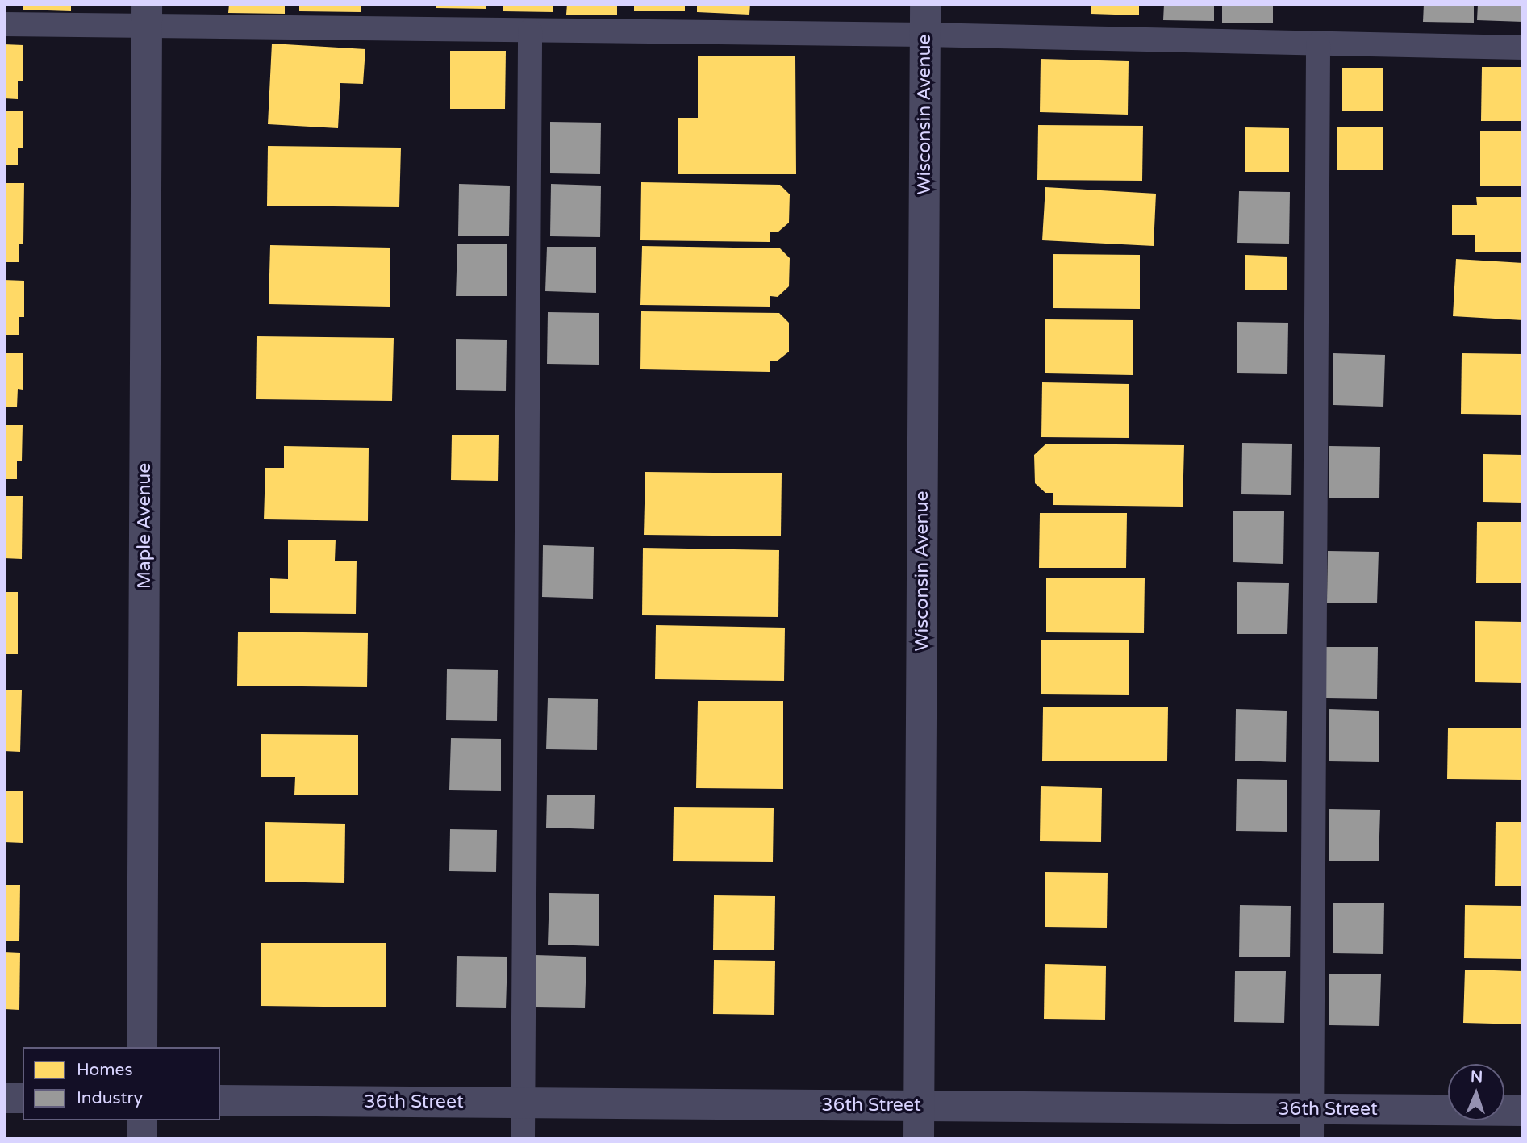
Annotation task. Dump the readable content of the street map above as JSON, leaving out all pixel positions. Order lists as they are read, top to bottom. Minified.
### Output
{"streets":{"street":["Wisconsin Avenue","Maple Avenue","36th Street"]},"crossings":[["Wisconsin Avenue","36th Street"]],"legend":["Homes","Industry"],"north":"top"}
